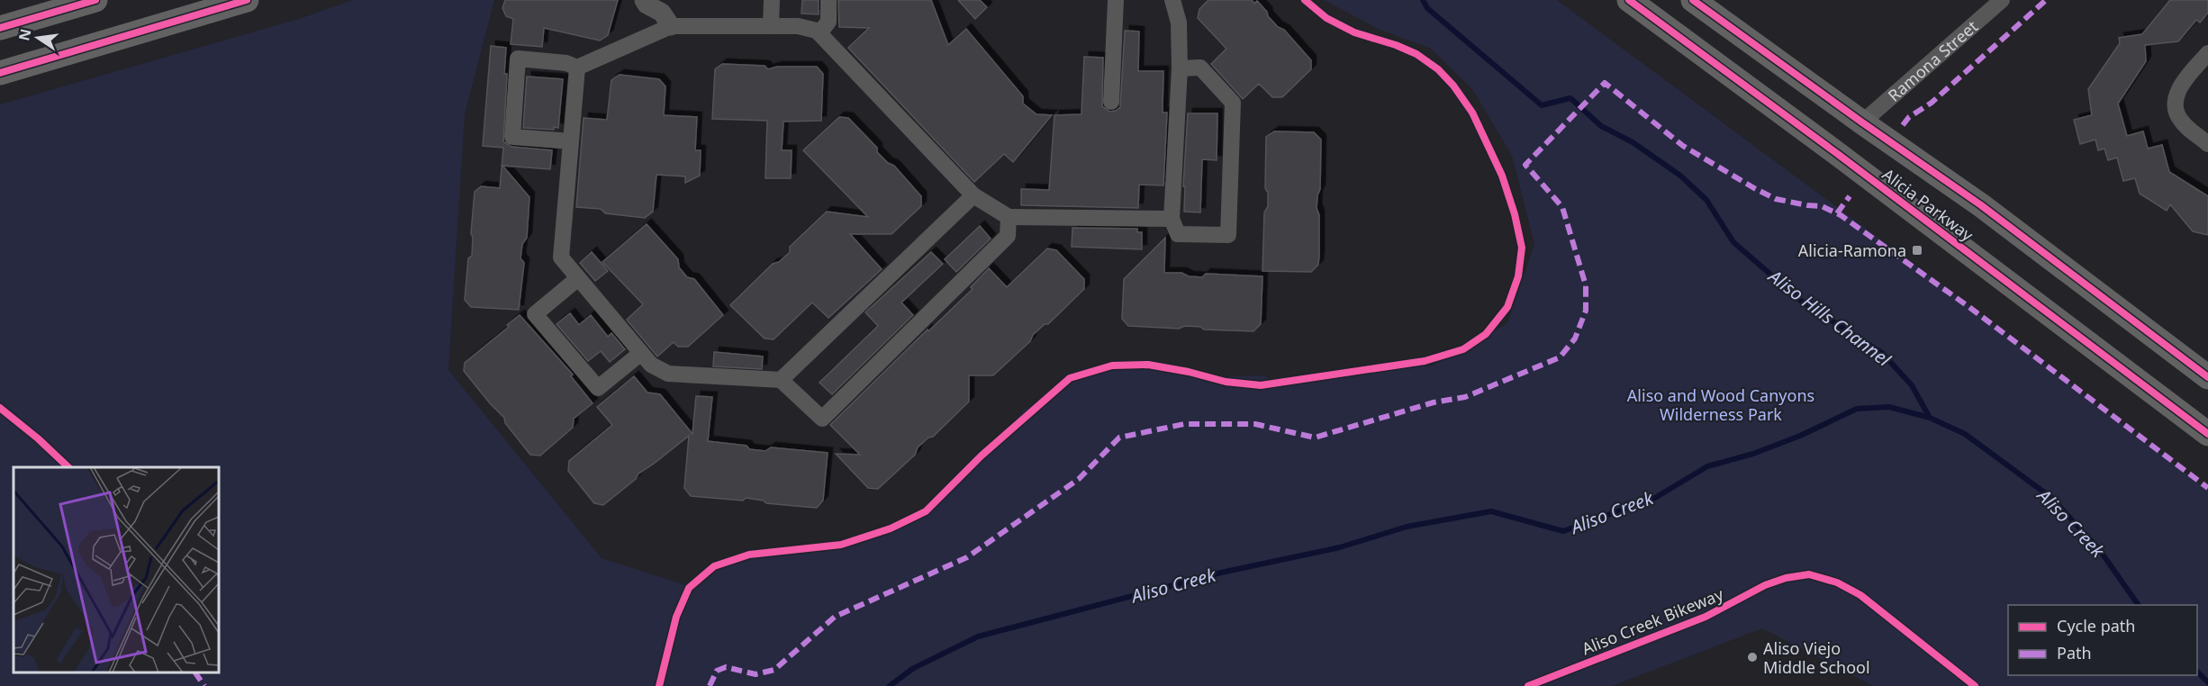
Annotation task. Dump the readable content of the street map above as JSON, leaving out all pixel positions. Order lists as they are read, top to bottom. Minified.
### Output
{"streets":{"main road":["Alicia Parkway"],"street":["Ramona Street"],"cycle path":["Aliso Creek Bikeway"]},"crossings":[["Ramona Street","Alicia Parkway"]],"water":["Aliso Hills Channel","Aliso Creek"],"parks":["Aliso and Wood Canyons Wilderness Park"],"places":{"transit":["Alicia-Ramona"],"other":["Aliso Viejo Middle School"]},"legend":["Cycle path","Path"],"north":"left"}
